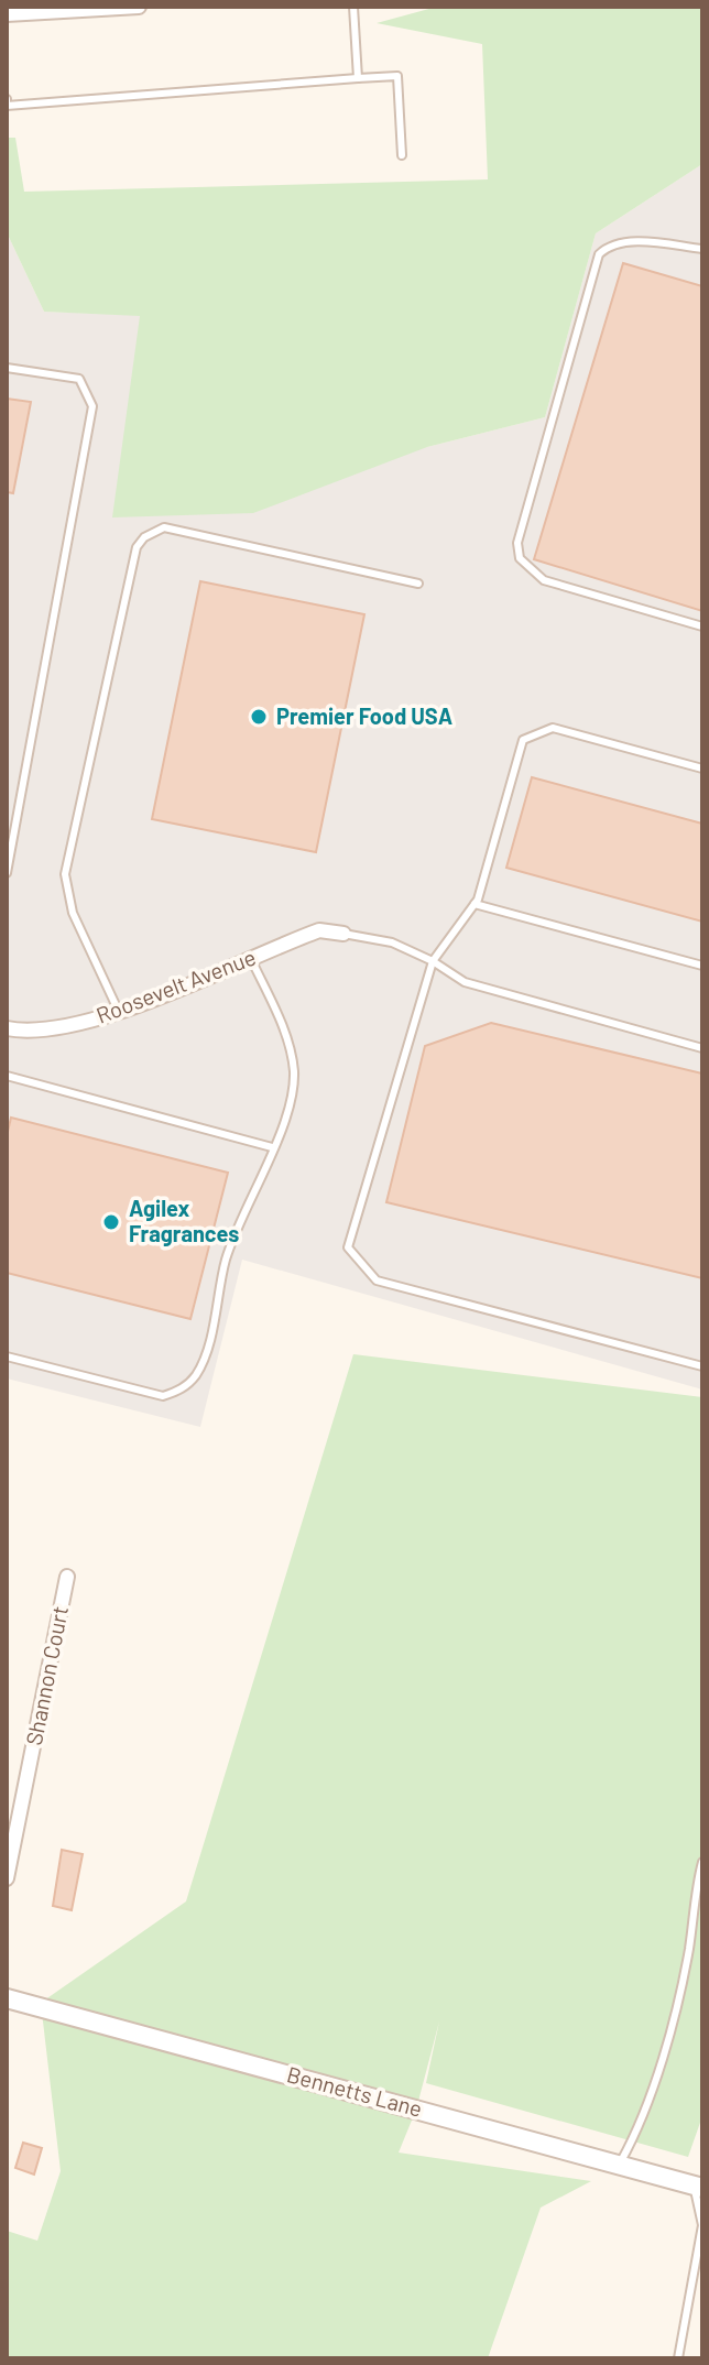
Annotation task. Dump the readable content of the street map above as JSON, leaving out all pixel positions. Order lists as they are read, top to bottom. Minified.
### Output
{"streets":{"street":["Roosevelt Avenue","Shannon Court","Bennetts Lane"]},"places":["Premier Food USA","Agilex Fragrances"]}
